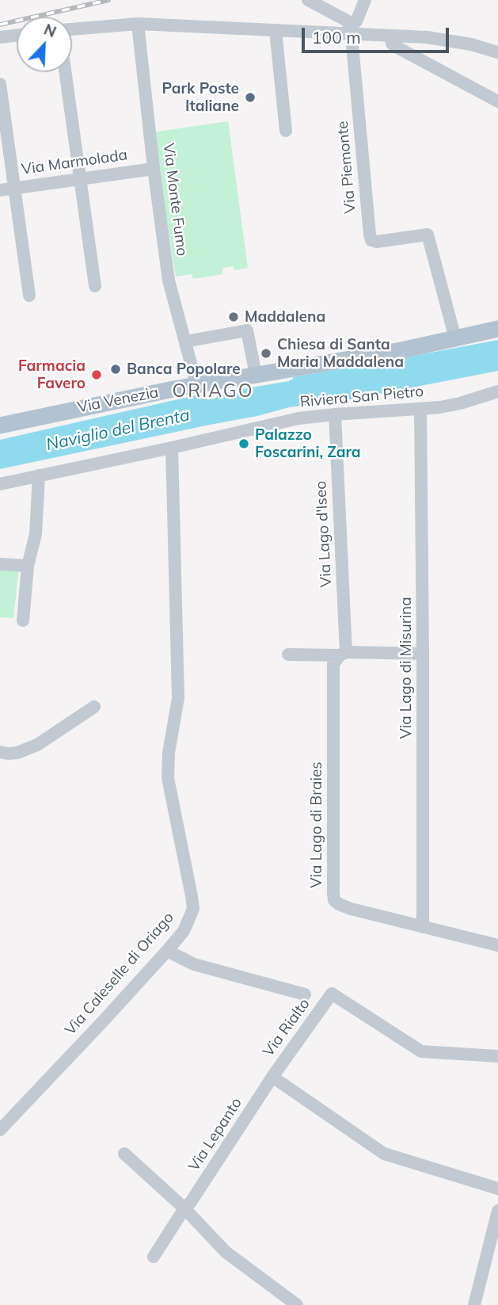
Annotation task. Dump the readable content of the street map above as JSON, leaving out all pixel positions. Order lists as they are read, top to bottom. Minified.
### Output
{"streets":{"main road":["Via Venezia"],"street":["Via Marmolada","Via Piemonte","Via Monte Fumo","Riviera San Pietro","Via Lago d'Iseo","Via Lago di Misurina","Via Lago di Braies","Via Caleselle di Oriago","Via Rialto","Via Lepanto"]},"crossings":[["Via Marmolada","Via Monte Fumo"],["Via Piemonte","Via Venezia"],["Riviera San Pietro","Via Lago d'Iseo"],["Riviera San Pietro","Via Lago di Misurina"],["Riviera San Pietro","Via Caleselle di Oriago"],["Via Lago d'Iseo","Via Lago di Braies"],["Via Lago di Misurina","Via Lago di Braies"],["Via Rialto","Via Lepanto"]],"districts":["ORIAGO"],"water":["Naviglio del Brenta"],"places":["Park Poste Italiane","Maddalena","Chiesa di Santa Maria Maddalena","Banca Popolare","Farmacia Favero","Palazzo Foscarini, Zara"],"scale_bar":"100 m","north":"top right"}
